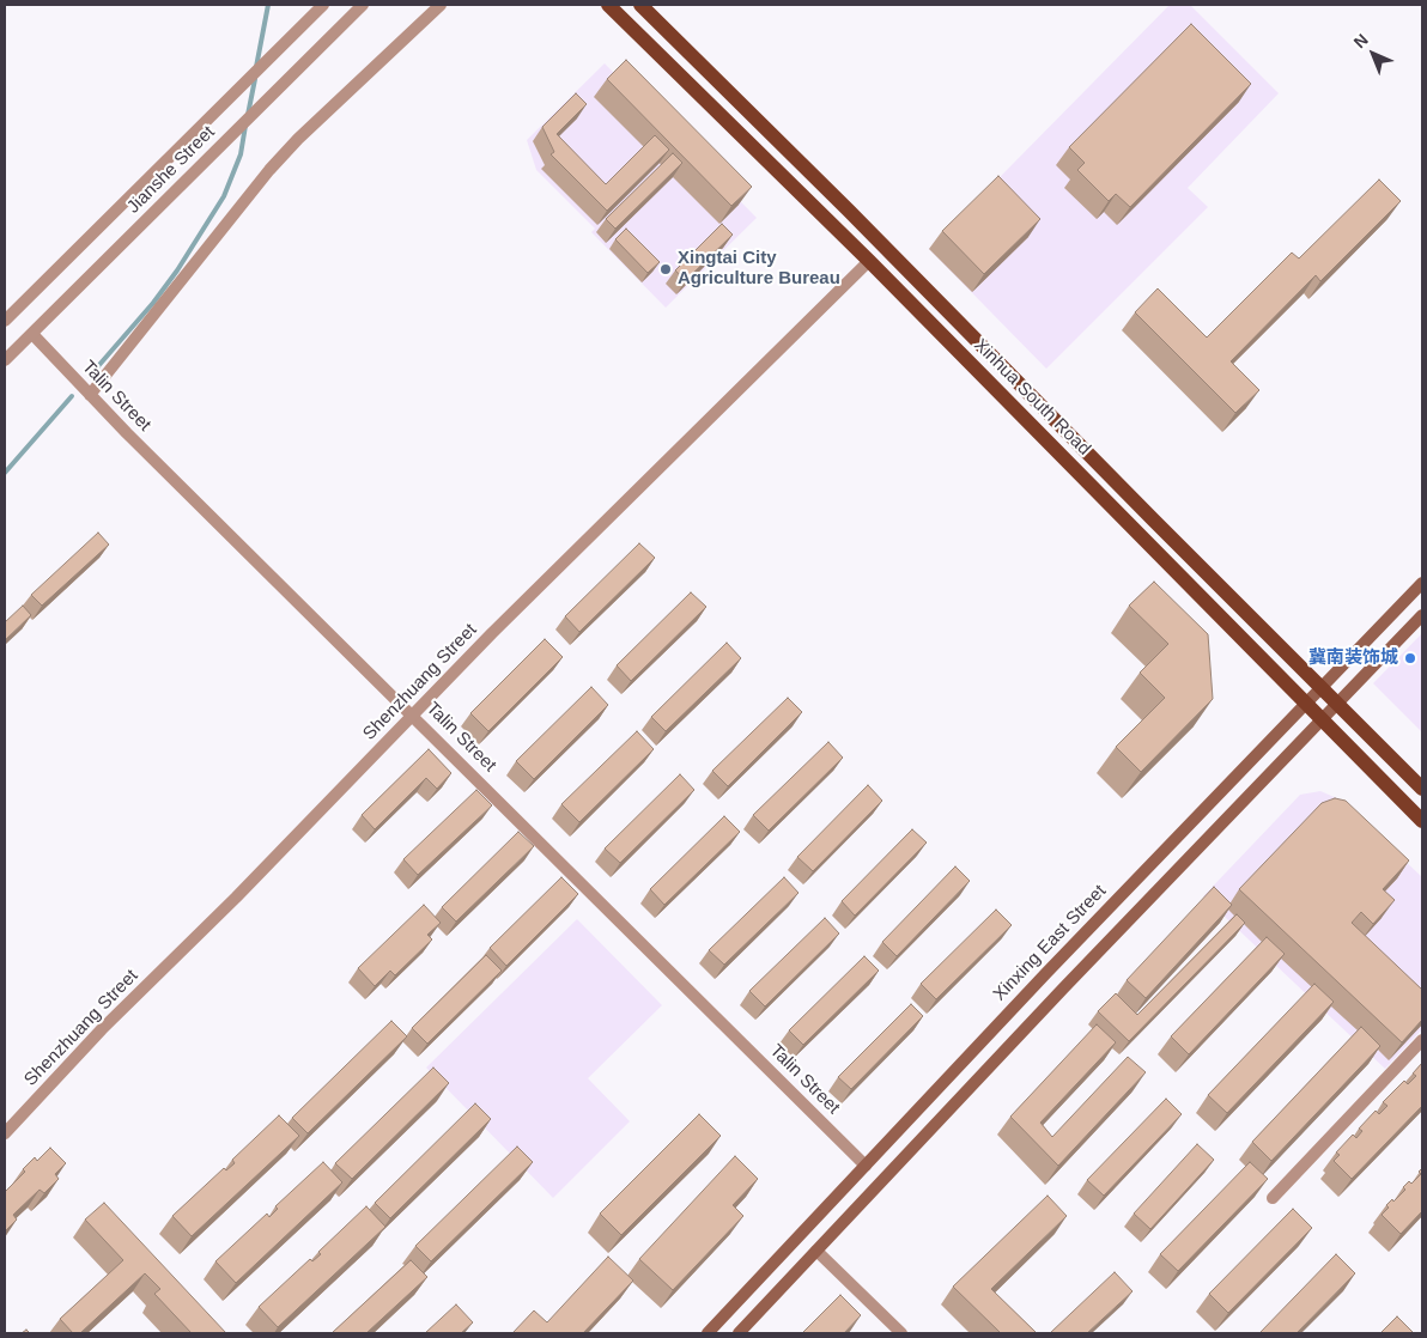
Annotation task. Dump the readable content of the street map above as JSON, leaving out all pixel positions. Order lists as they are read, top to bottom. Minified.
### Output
{"streets":{"main road":["Xinhua South Road","Xinxing East Street"],"street":["Jianshe Street","Talin Street","Shenzhuang Street"]},"crossings":[["Jianshe Street","Talin Street"],["Talin Street","Shenzhuang Street"],["Talin Street","Xinxing East Street"],["Xinhua South Road","Shenzhuang Street"],["Xinhua South Road","Xinxing East Street"]],"places":["Xingtai City Agriculture Bureau","冀南装饰城"],"north":"top left"}
